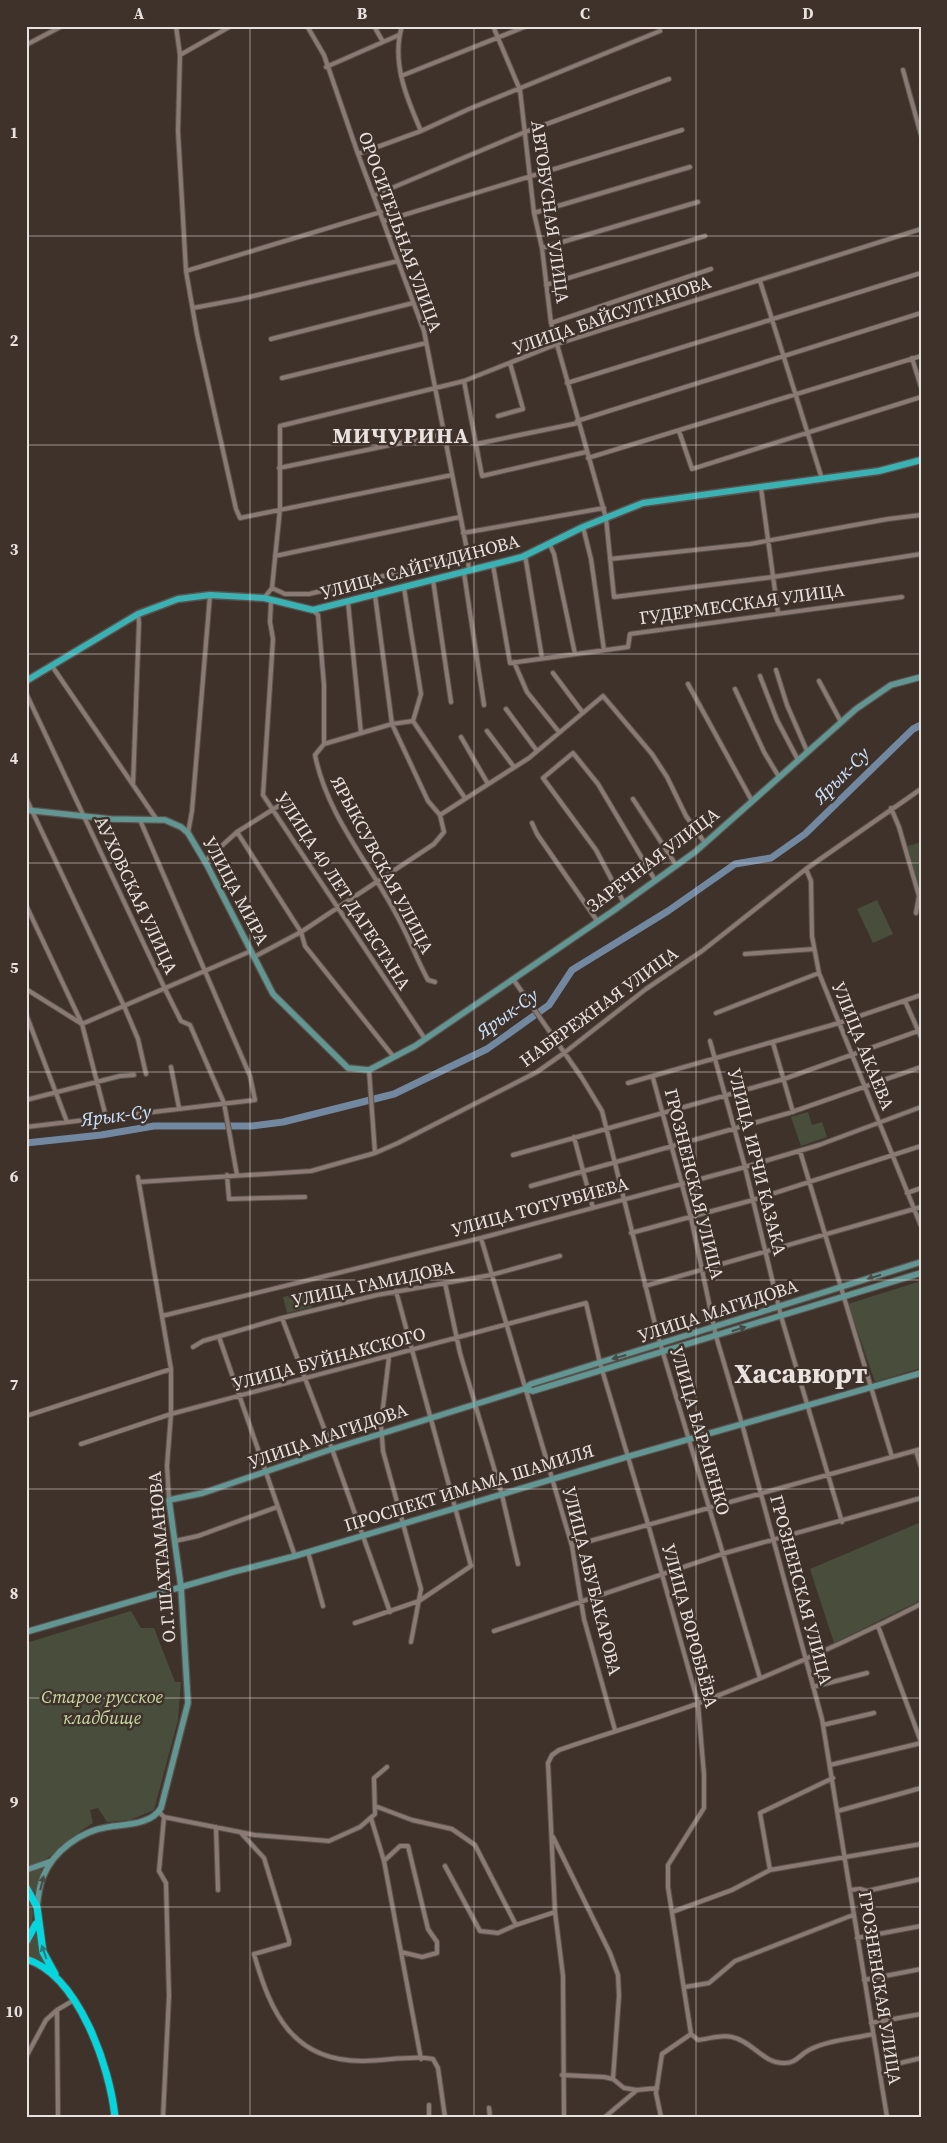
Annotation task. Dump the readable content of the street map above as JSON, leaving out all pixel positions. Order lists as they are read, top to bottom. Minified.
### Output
{"streets":{"main road":["УЛИЦА САЙГИДИНОВА","ЗАРЕЧНАЯ УЛИЦА","УЛИЦА МИРА","УЛИЦА МАГИДОВА","ПРОСПЕКТ ИМАМА ШАМИЛЯ","О.Г.ШАХТАМАНОВА"],"street":["АВТОБУСНАЯ УЛИЦА","ОРОСИТЕЛЬНАЯ УЛИЦА","УЛИЦА БАЙСУЛТАНОВА","ГУДЕРМЕССКАЯ УЛИЦА","ЯРЫКСУВСКАЯ УЛИЦА","УЛИЦА 40 ЛЕТ ДАГЕСТАНА","АУХОВСКАЯ УЛИЦА","НАБЕРЕЖНАЯ УЛИЦА","УЛИЦА АКАЕВА","УЛИЦА ИРЧИ КАЗАКА","ГРОЗНЕНСКАЯ УЛИЦА","УЛИЦА ТОТУРБИЕВА","УЛИЦА ГАМИДОВА","УЛИЦА БУЙНАКСКОГО","УЛИЦА БАРАНЕНКО","УЛИЦА АБУБАКАРОВА","УЛИЦА ВОРОБЬЁВА"]},"crossings":[["АВТОБУСНАЯ УЛИЦА","УЛИЦА БАЙСУЛТАНОВА"],["АВТОБУСНАЯ УЛИЦА","УЛИЦА САЙГИДИНОВА"],["ОРОСИТЕЛЬНАЯ УЛИЦА","УЛИЦА БАЙСУЛТАНОВА"],["ОРОСИТЕЛЬНАЯ УЛИЦА","УЛИЦА САЙГИДИНОВА"],["УЛИЦА САЙГИДИНОВА","ЯРЫКСУВСКАЯ УЛИЦА"],["УЛИЦА САЙГИДИНОВА","УЛИЦА 40 ЛЕТ ДАГЕСТАНА"],["ЗАРЕЧНАЯ УЛИЦА","УЛИЦА МИРА"],["ЗАРЕЧНАЯ УЛИЦА","УЛИЦА 40 ЛЕТ ДАГЕСТАНА"],["ЗАРЕЧНАЯ УЛИЦА","УЛИЦА БАРАНЕНКО"],["УЛИЦА МИРА","АУХОВСКАЯ УЛИЦА"],["АУХОВСКАЯ УЛИЦА","НАБЕРЕЖНАЯ УЛИЦА"],["НАБЕРЕЖНАЯ УЛИЦА","УЛИЦА АКАЕВА"],["НАБЕРЕЖНАЯ УЛИЦА","УЛИЦА БАРАНЕНКО"],["НАБЕРЕЖНАЯ УЛИЦА","О.Г.ШАХТАМАНОВА"],["УЛИЦА АКАЕВА","УЛИЦА ТОТУРБИЕВА"],["УЛИЦА ИРЧИ КАЗАКА","УЛИЦА ТОТУРБИЕВА"],["УЛИЦА ИРЧИ КАЗАКА","УЛИЦА МАГИДОВА"],["УЛИЦА ИРЧИ КАЗАКА","ПРОСПЕКТ ИМАМА ШАМИЛЯ"],["ГРОЗНЕНСКАЯ УЛИЦА","УЛИЦА ТОТУРБИЕВА"],["ГРОЗНЕНСКАЯ УЛИЦА","УЛИЦА МАГИДОВА"],["ГРОЗНЕНСКАЯ УЛИЦА","ПРОСПЕКТ ИМАМА ШАМИЛЯ"],["УЛИЦА ТОТУРБИЕВА","УЛИЦА БАРАНЕНКО"],["УЛИЦА ТОТУРБИЕВА","О.Г.ШАХТАМАНОВА"],["УЛИЦА ТОТУРБИЕВА","УЛИЦА АБУБАКАРОВА"],["УЛИЦА ГАМИДОВА","УЛИЦА АБУБАКАРОВА"],["УЛИЦА МАГИДОВА","УЛИЦА БАРАНЕНКО"],["УЛИЦА МАГИДОВА","О.Г.ШАХТАМАНОВА"],["УЛИЦА МАГИДОВА","УЛИЦА АБУБАКАРОВА"],["УЛИЦА МАГИДОВА","УЛИЦА ВОРОБЬЁВА"],["УЛИЦА БУЙНАКСКОГО","О.Г.ШАХТАМАНОВА"],["УЛИЦА БУЙНАКСКОГО","УЛИЦА АБУБАКАРОВА"],["УЛИЦА БУЙНАКСКОГО","УЛИЦА ВОРОБЬЁВА"],["УЛИЦА БАРАНЕНКО","ПРОСПЕКТ ИМАМА ШАМИЛЯ"],["ПРОСПЕКТ ИМАМА ШАМИЛЯ","О.Г.ШАХТАМАНОВА"],["ПРОСПЕКТ ИМАМА ШАМИЛЯ","УЛИЦА АБУБАКАРОВА"],["ПРОСПЕКТ ИМАМА ШАМИЛЯ","УЛИЦА ВОРОБЬЁВА"]],"districts":["МИЧУРИНА","Хасавюрт"],"water":["Ярык-Су"],"parks":["Старое русское кладбище"],"grid":{"columns":["A","B","C","D"],"rows":["1","2","3","4","5","6","7","8","9","10"]}}
